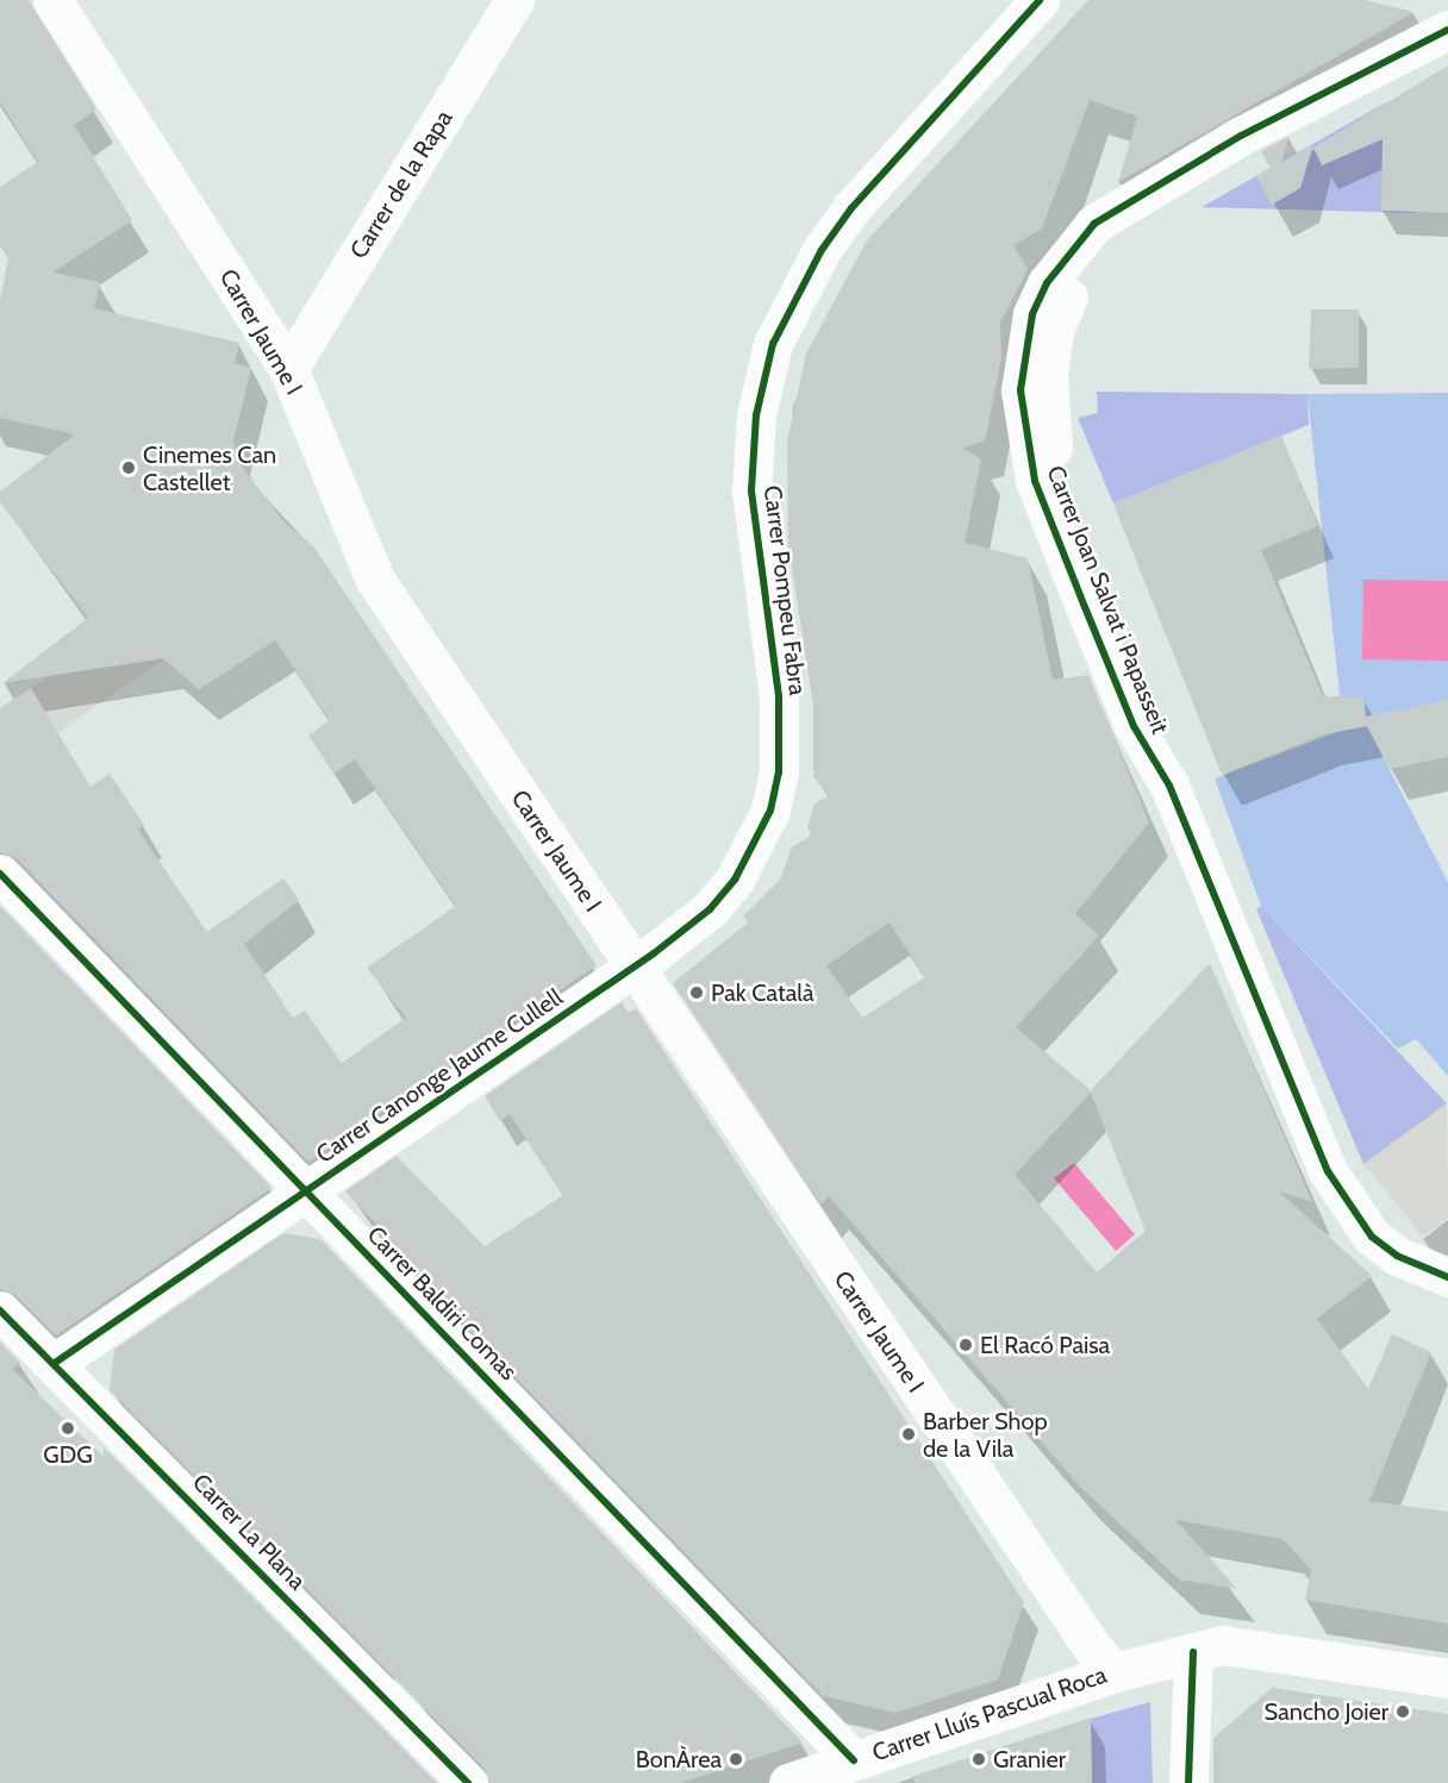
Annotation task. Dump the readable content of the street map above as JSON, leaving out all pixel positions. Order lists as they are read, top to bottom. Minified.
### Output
{"streets":{"street":["Carrer de la Rapa","Carrer Jaume I","Carrer Pompeu Fabra","Carrer Joan Salvat i Papasseit","Carrer Canonge Jaume Cullell","Carrer Baldiri Comas","Carrer La Plana","Carrer Lluís Pascual Roca"]},"crossings":[["Carrer de la Rapa","Carrer Jaume I"],["Carrer Jaume I","Carrer Pompeu Fabra"],["Carrer Jaume I","Carrer Canonge Jaume Cullell"],["Carrer Jaume I","Carrer Lluís Pascual Roca"],["Carrer Pompeu Fabra","Carrer Canonge Jaume Cullell"],["Carrer Canonge Jaume Cullell","Carrer Baldiri Comas"],["Carrer Canonge Jaume Cullell","Carrer La Plana"],["Carrer Baldiri Comas","Carrer Lluís Pascual Roca"]],"places":["Cinemes Can Castellet","Pak Català","El Racó Paisa","GDG","Barber Shop de la Vila","Sancho Joier","BonÀrea","Granier"]}
